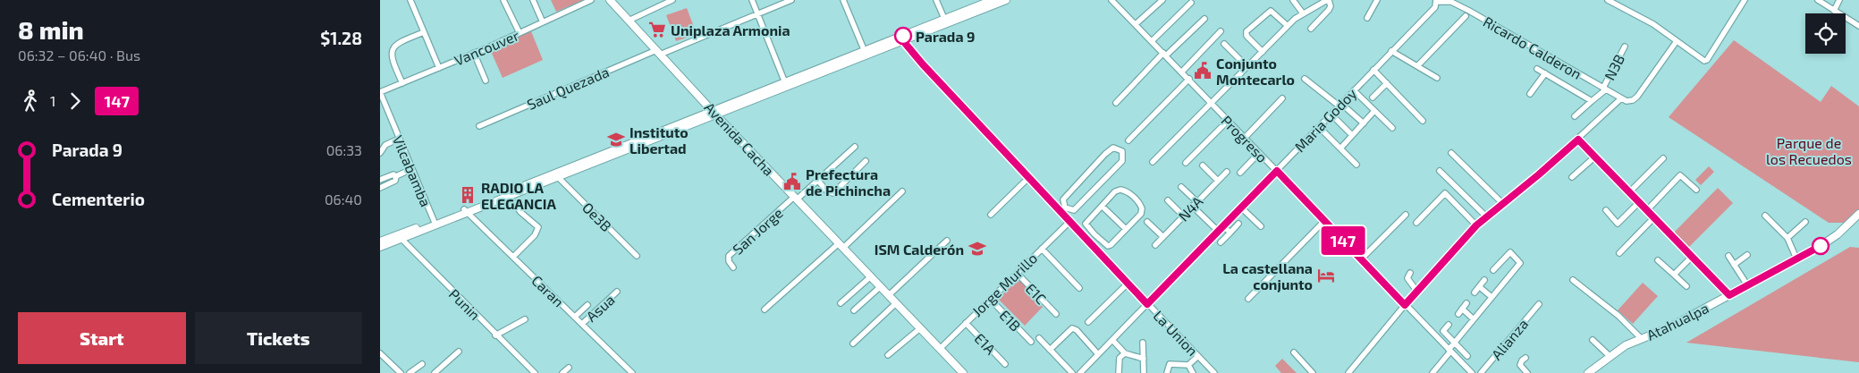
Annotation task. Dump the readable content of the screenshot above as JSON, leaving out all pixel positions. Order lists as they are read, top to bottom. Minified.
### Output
{"streets":{"main road":["Avenida Cacha","Atahualpa"],"street":["Vancouver","Ricardo Calderon","N3B","Saul Quezada","Maria Godoy","Progreso","Vilcabamba","N4A","Oe3B","San Jorge","Jorge Murillo","Caran","E1C","Punin","Asua","E1B","La Union","Alianza","E1A"]},"crossings":[["Vancouver","Vilcabamba"],["Ricardo Calderon","N3B"],["Ricardo Calderon","Maria Godoy"],["Saul Quezada","Avenida Cacha"],["Maria Godoy","Progreso"],["Maria Godoy","La Union"],["Avenida Cacha","San Jorge"],["Avenida Cacha","Jorge Murillo"],["Jorge Murillo","E1C"],["Jorge Murillo","E1B"],["Jorge Murillo","La Union"],["Jorge Murillo","E1A"],["Caran","Asua"]],"parks":["Parque de los Recuedos"],"places":{"supermarket":["Uniplaza Armonia"],"other":["Parada 9"],"public building":["Conjunto Montecarlo","Prefectura de Pichincha"],"school or university":["Instituto Libertad","ISM Calderón"],"building":["RADIO LA ELEGANCIA"],"hotel":["La castellana conjunto"]},"lines":["bus line 147"],"page":{"heading":["8 min","06:32 – 06:40 · Bus","$1.28"],"on_map":"147","legs":["1","147"],"list":[{"name":"Parada 9","value":"06:33"},{"name":"Cementerio","value":"06:40"}],"buttons":["Start","Tickets"]}}
